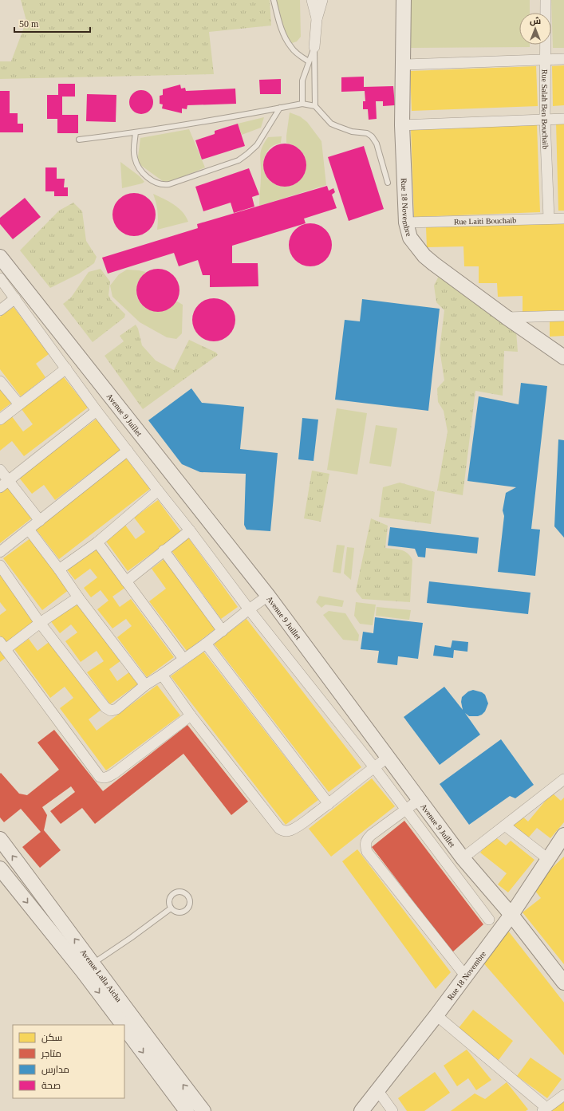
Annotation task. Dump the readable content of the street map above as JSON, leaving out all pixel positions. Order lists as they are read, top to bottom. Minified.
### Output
{"streets":{"street":["Rue Salah Ben Bouchaib","Rue 18 Novembre","Rue Laiti Bouchaib","Avenue 9 Juillet","Avenue Lalla Aicha"]},"crossings":[["Rue Salah Ben Bouchaib","Rue Laiti Bouchaib"],["Rue 18 Novembre","Rue Laiti Bouchaib"],["Rue 18 Novembre","Avenue 9 Juillet"]],"legend":["سكن","متاجر","مدارس","صحة"],"scale_bar":"50 m","north":"top"}
